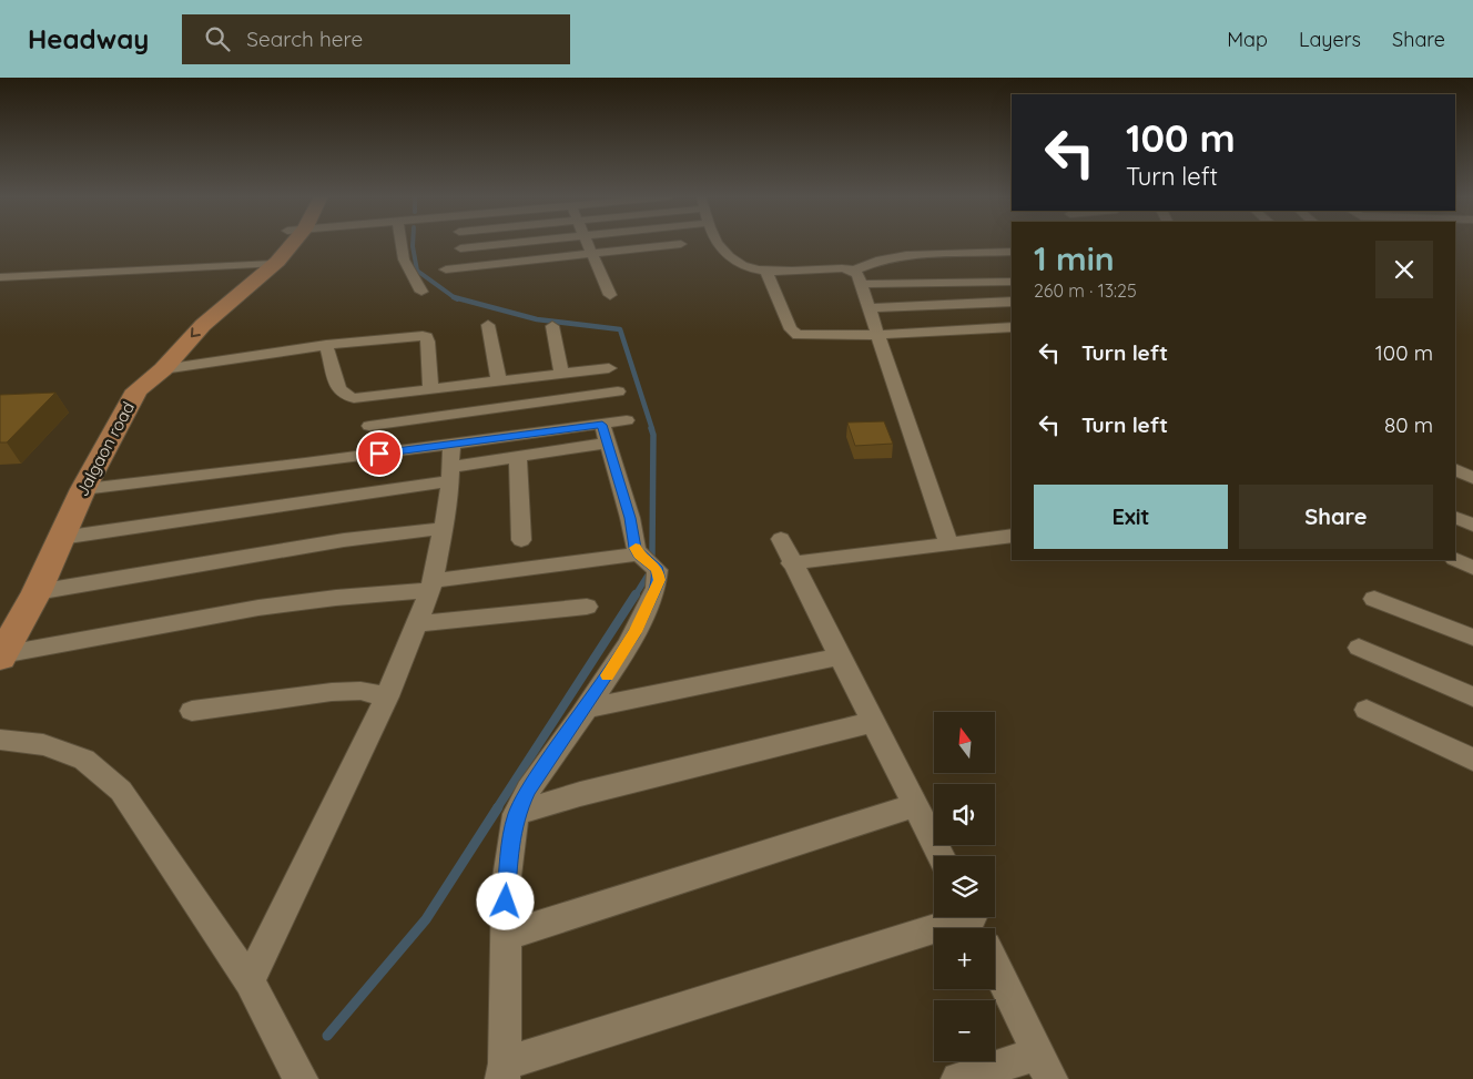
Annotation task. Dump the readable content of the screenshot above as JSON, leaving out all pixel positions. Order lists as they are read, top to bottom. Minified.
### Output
{"streets":{"highway":["Jalgaon road"]},"north":"top","page":{"header":"Headway","search":"Search here","nav":["Map","Layers","Share"],"turn":["100 m","Turn left"],"heading":["1 min","260 m · 13:25"],"list":[{"name":"Turn left","value":"100 m"},{"name":"Turn left","value":"80 m"}],"buttons":["Exit","Share"],"map_buttons":["+","−"]}}
